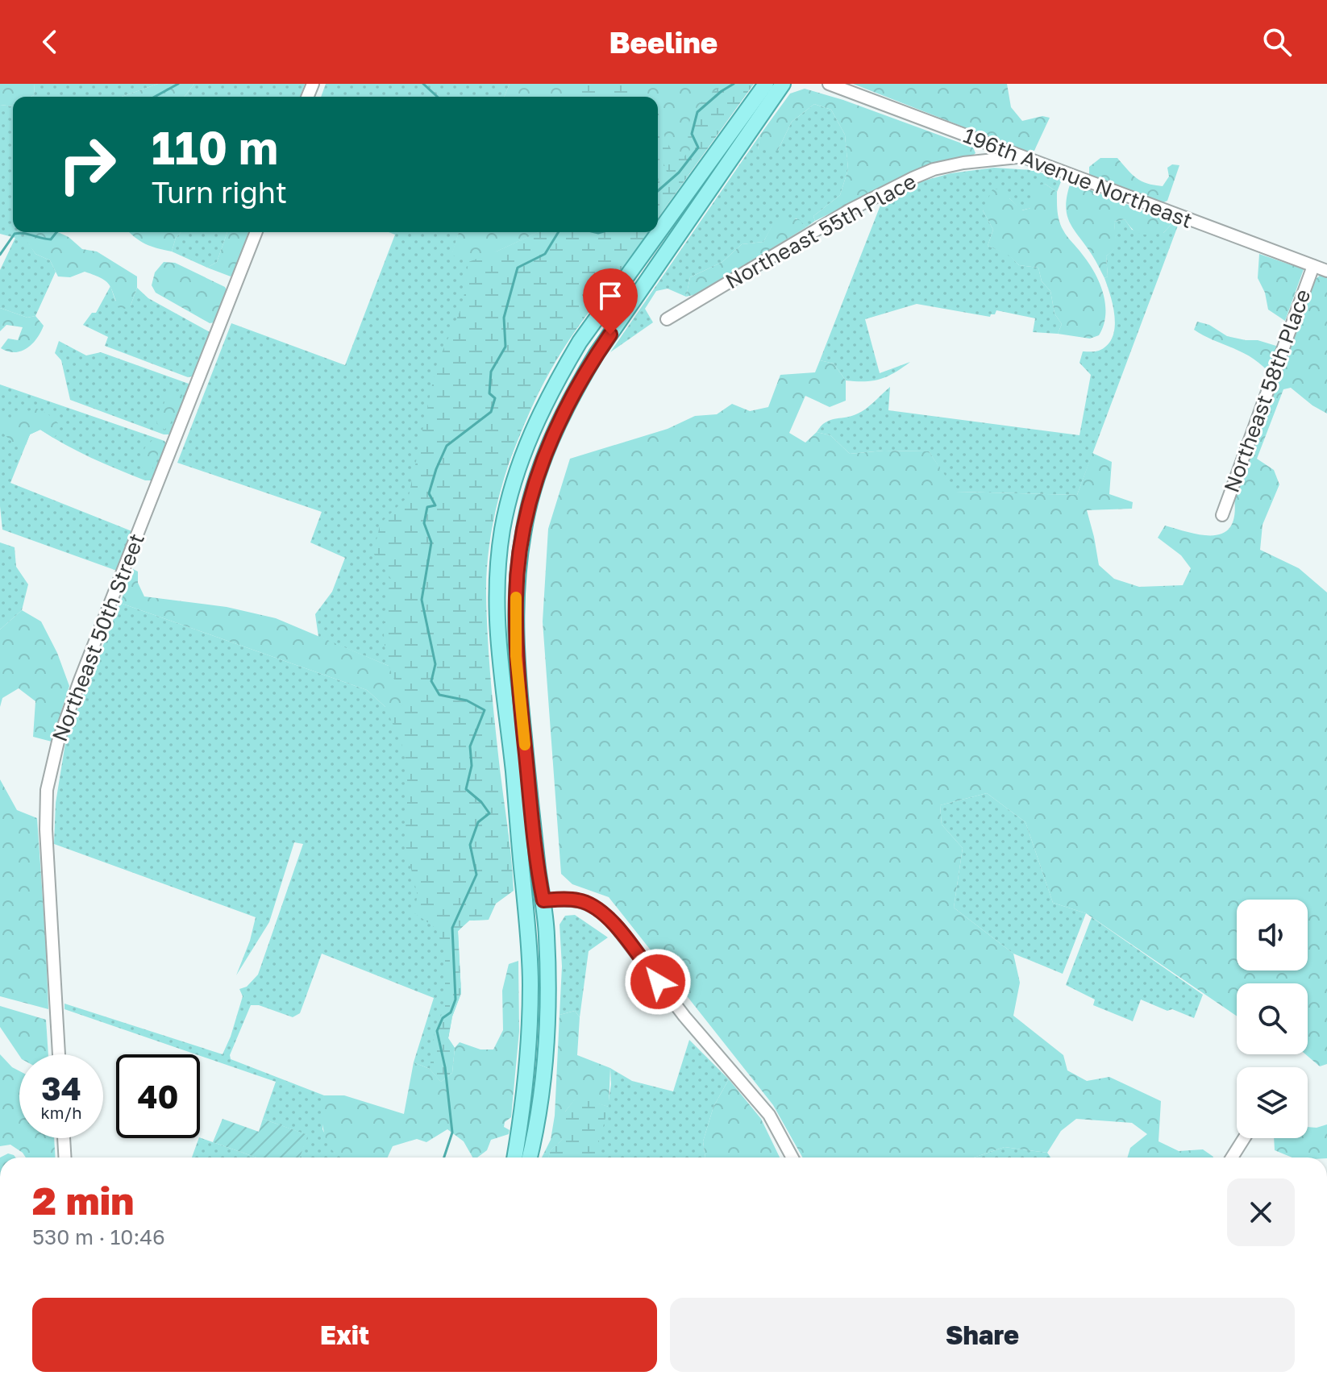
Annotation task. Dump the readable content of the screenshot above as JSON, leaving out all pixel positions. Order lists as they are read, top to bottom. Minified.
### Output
{"streets":{"street":["196th Avenue Northeast","Northeast 55th Place","Northeast 58th Place","Northeast 50th Street"]},"crossings":[["196th Avenue Northeast","Northeast 55th Place"],["196th Avenue Northeast","Northeast 58th Place"]],"page":{"header":"Beeline","turn":["110 m","Turn right"],"speed":"34 km/h","limit":"40","heading":["2 min","530 m · 10:46"],"buttons":["Exit","Share"]}}
